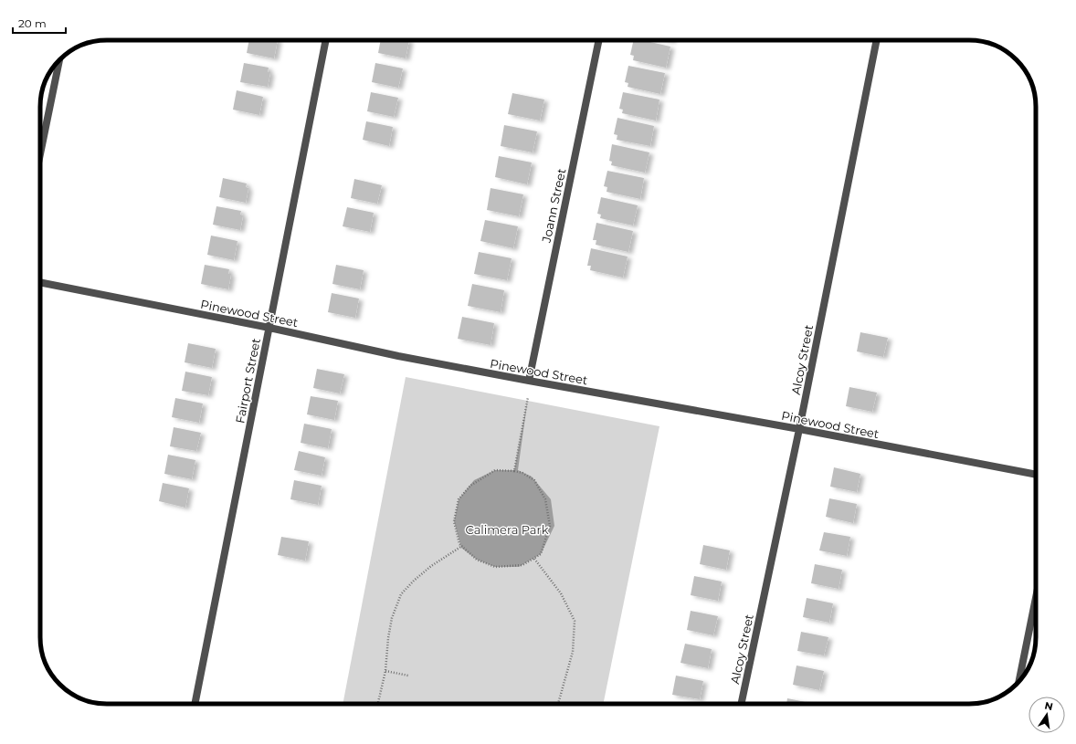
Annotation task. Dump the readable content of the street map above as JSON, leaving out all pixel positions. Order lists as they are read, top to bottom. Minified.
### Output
{"streets":{"street":["Joann Street","Pinewood Street","Alcoy Street","Fairport Street"]},"crossings":[["Joann Street","Pinewood Street"],["Pinewood Street","Alcoy Street"],["Pinewood Street","Fairport Street"]],"parks":["Calimera Park"],"scale_bar":"20 m","north":"top"}
